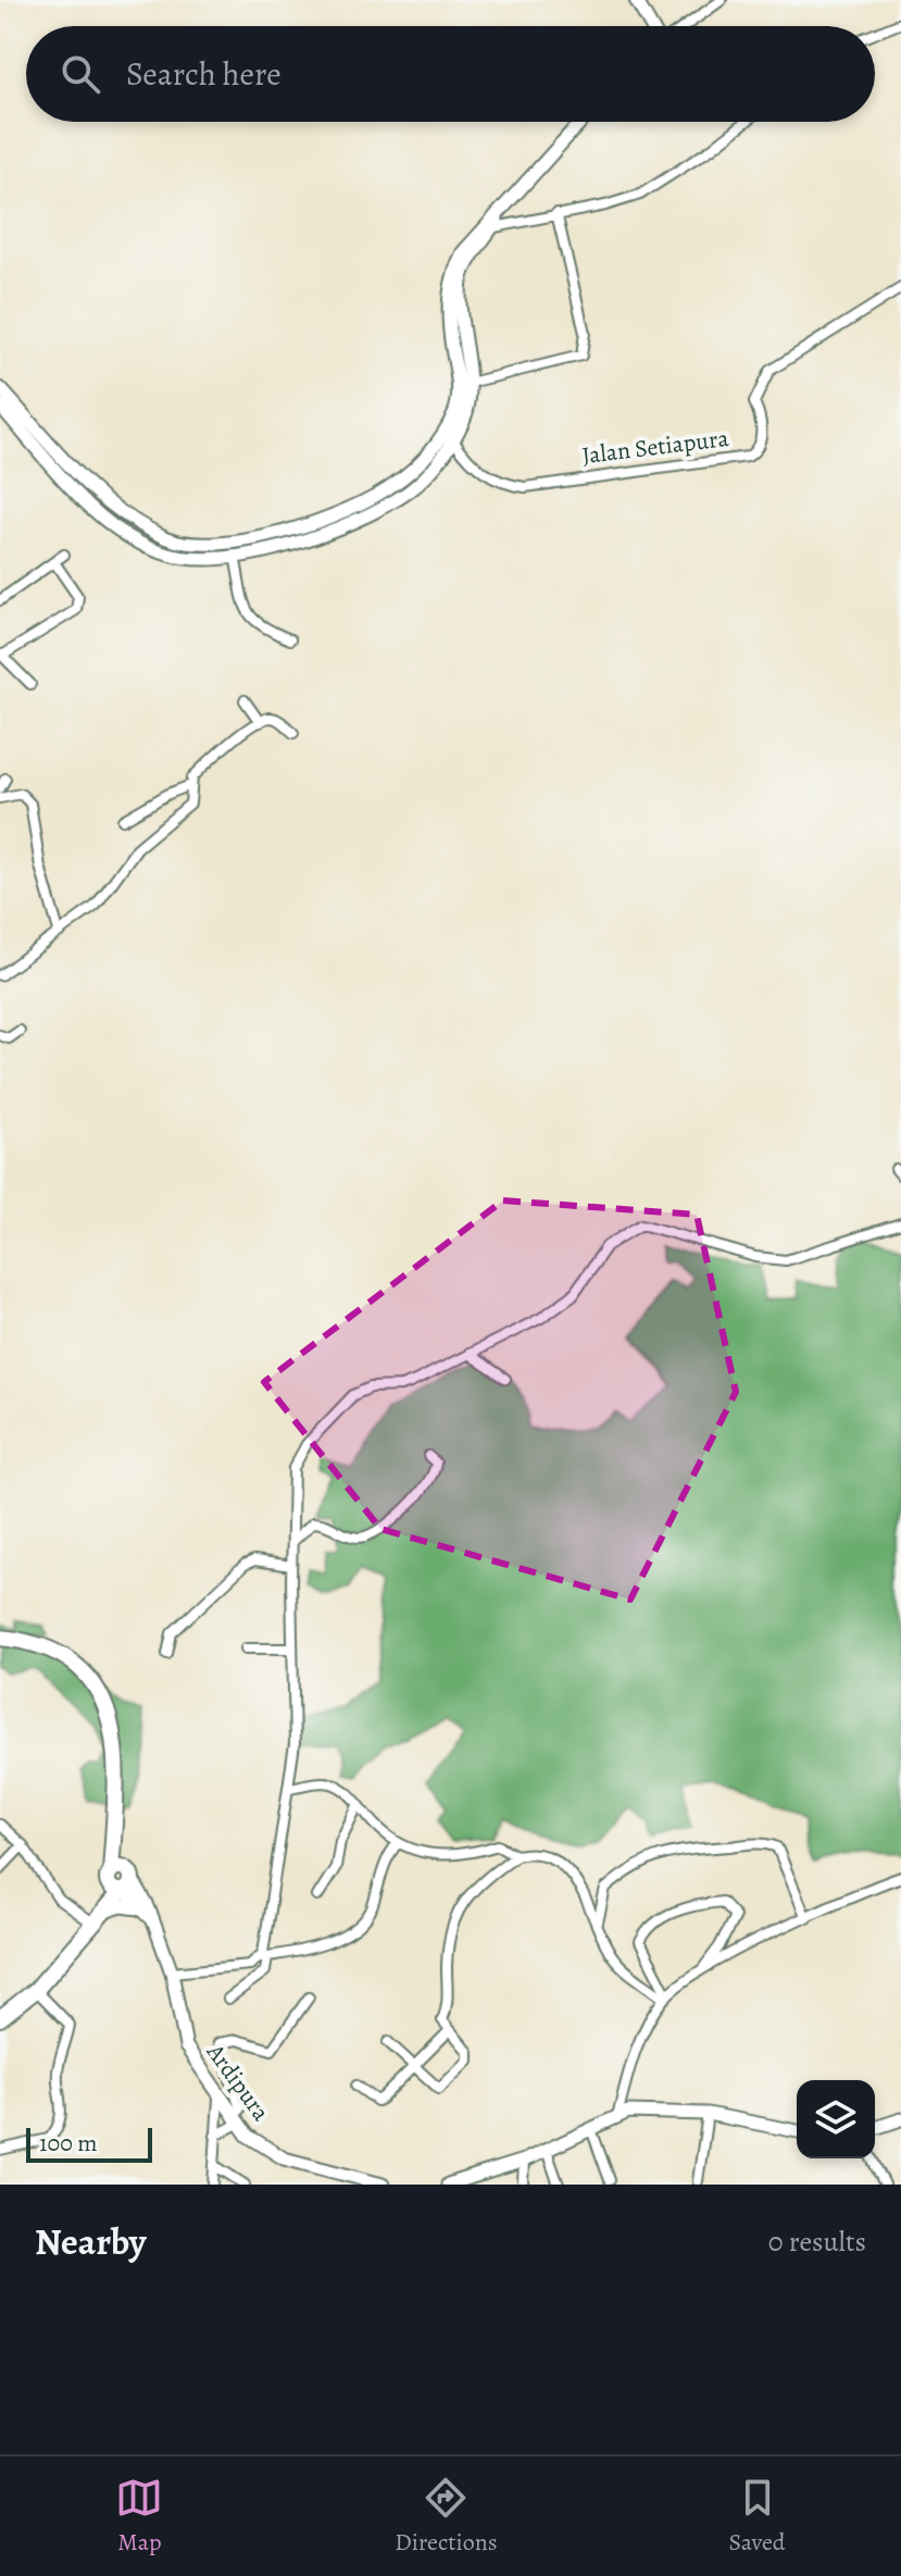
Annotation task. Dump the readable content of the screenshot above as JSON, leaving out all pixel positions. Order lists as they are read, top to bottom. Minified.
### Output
{"streets":{"street":["Jalan Setiapura","Ardipura"]},"scale_bar":"100 m","page":{"search":"Search here","scale":"100 m","heading":["Nearby","0 results"],"nav":["Map","Directions","Saved"]}}
